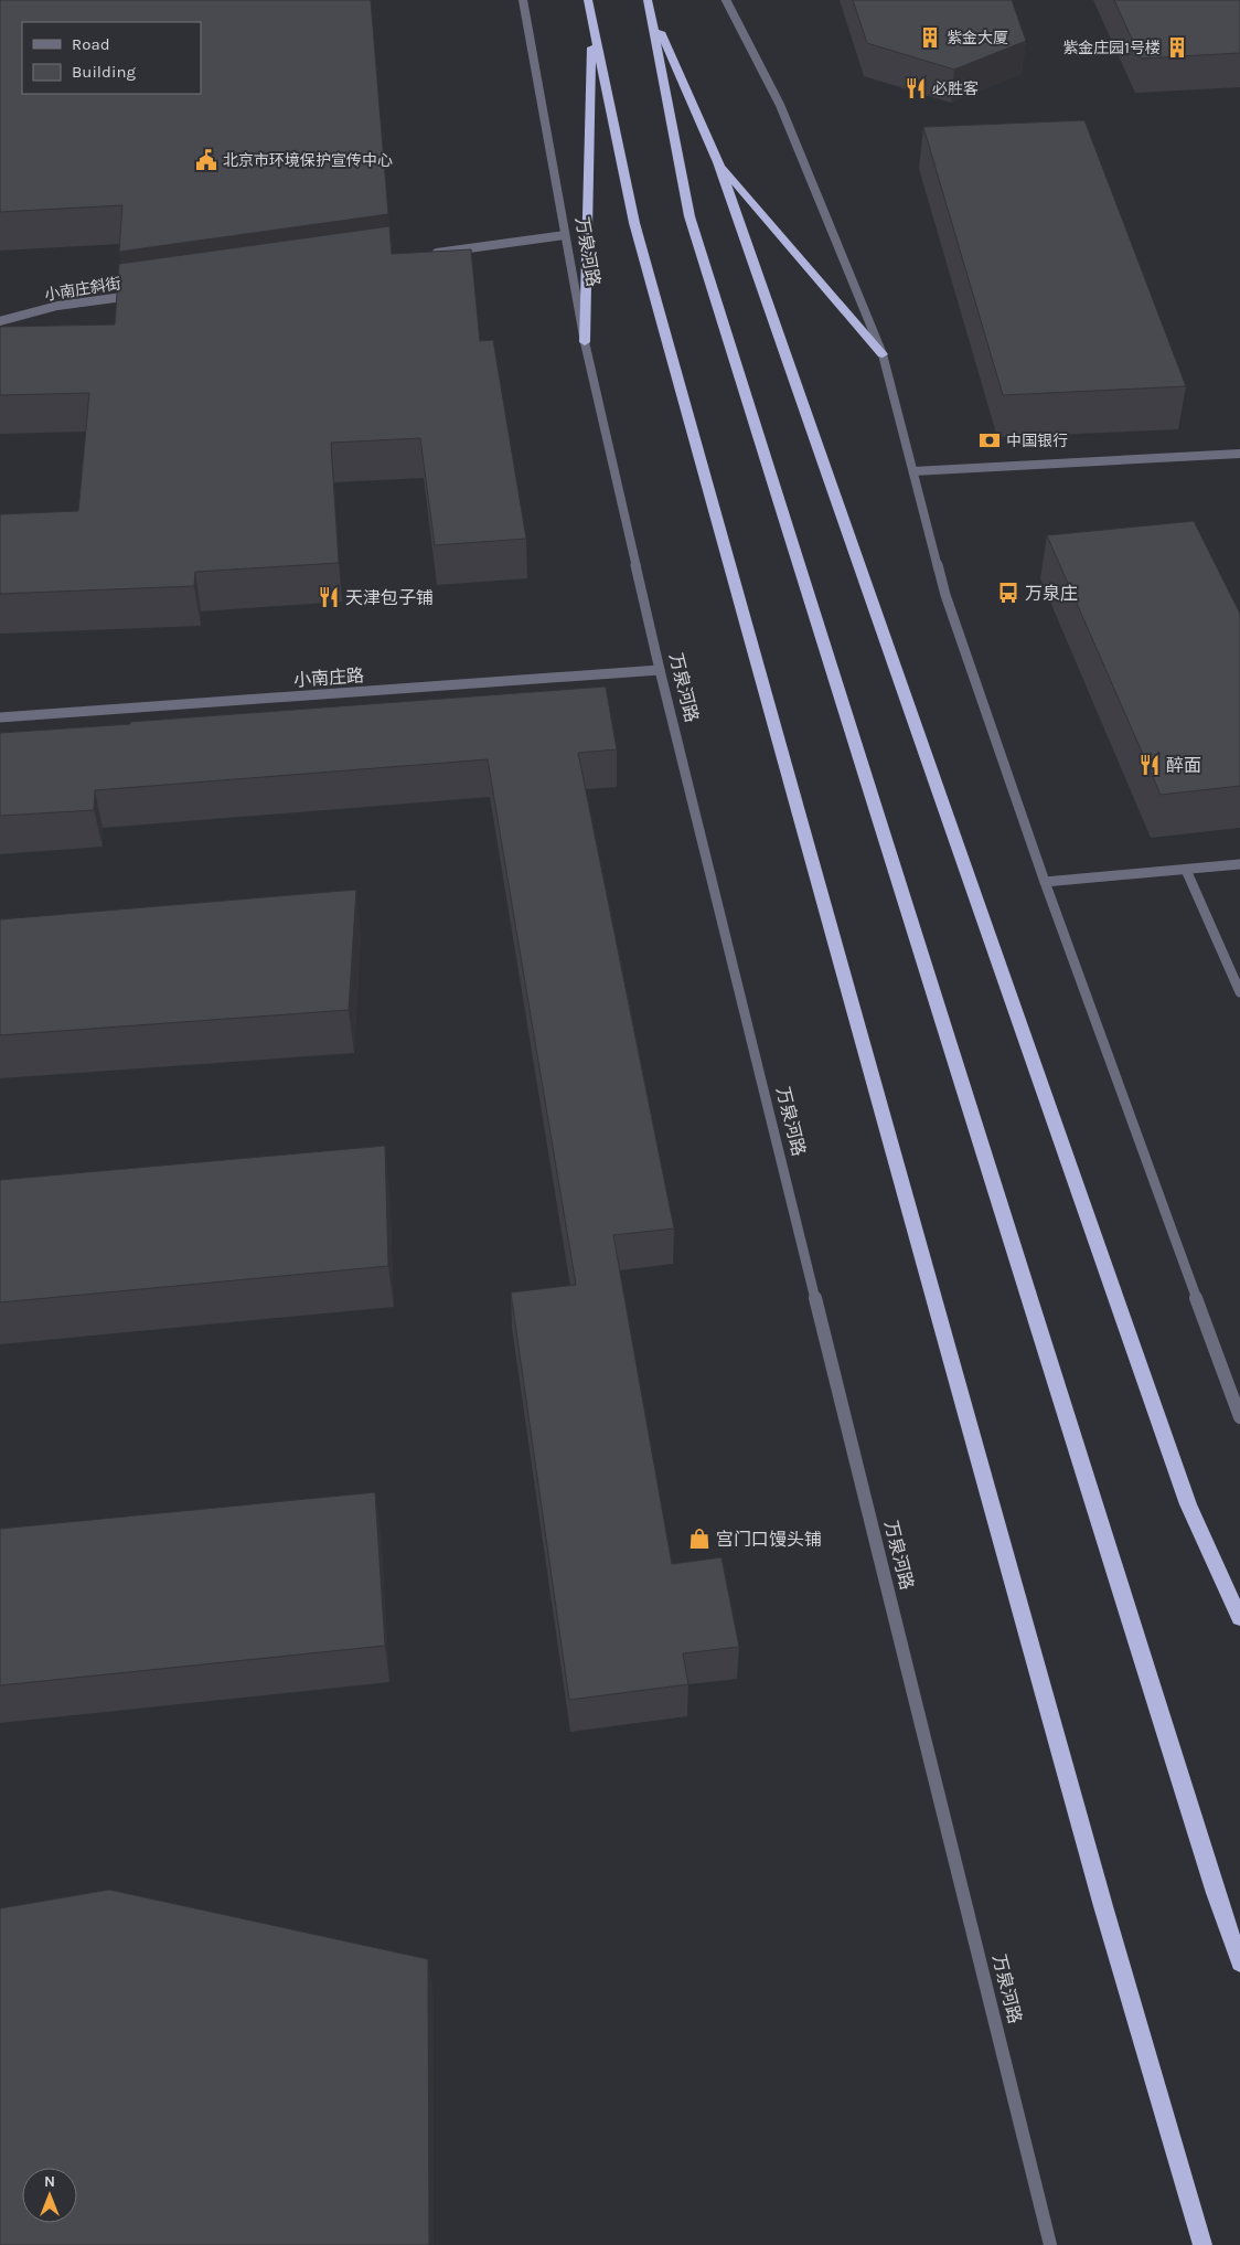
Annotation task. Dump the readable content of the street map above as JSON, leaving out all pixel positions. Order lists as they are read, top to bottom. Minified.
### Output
{"streets":{"street":["万泉河路","小南庄斜街","小南庄路"]},"crossings":[["万泉河路","小南庄路"]],"places":{"building":["紫金大厦","紫金庄园1号楼"],"restaurant":["必胜客","天津包子铺","醉面"],"public building":["北京市环境保护宣传中心"],"bank":["中国银行"],"bus stop":["万泉庄"],"shop":["宫门口馒头铺"]},"legend":["Road","Building"],"north":"top"}
